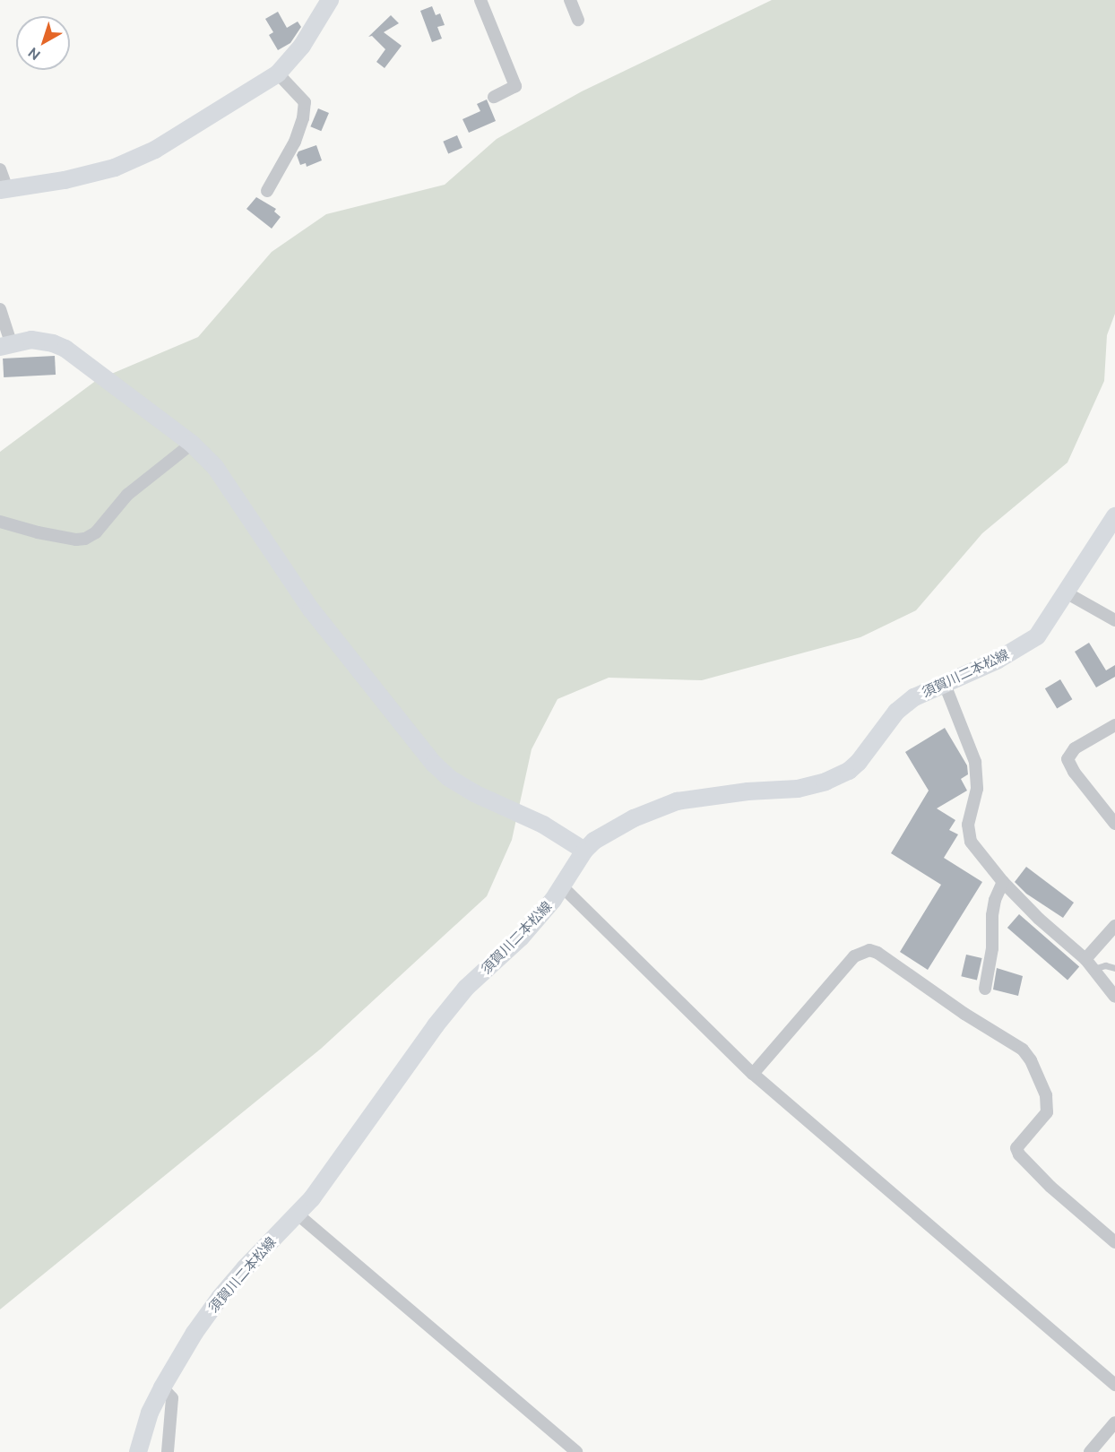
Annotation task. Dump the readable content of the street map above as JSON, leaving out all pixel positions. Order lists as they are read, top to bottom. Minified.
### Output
{"streets":{"main road":["須賀川二本松線"]},"north":"bottom left"}
